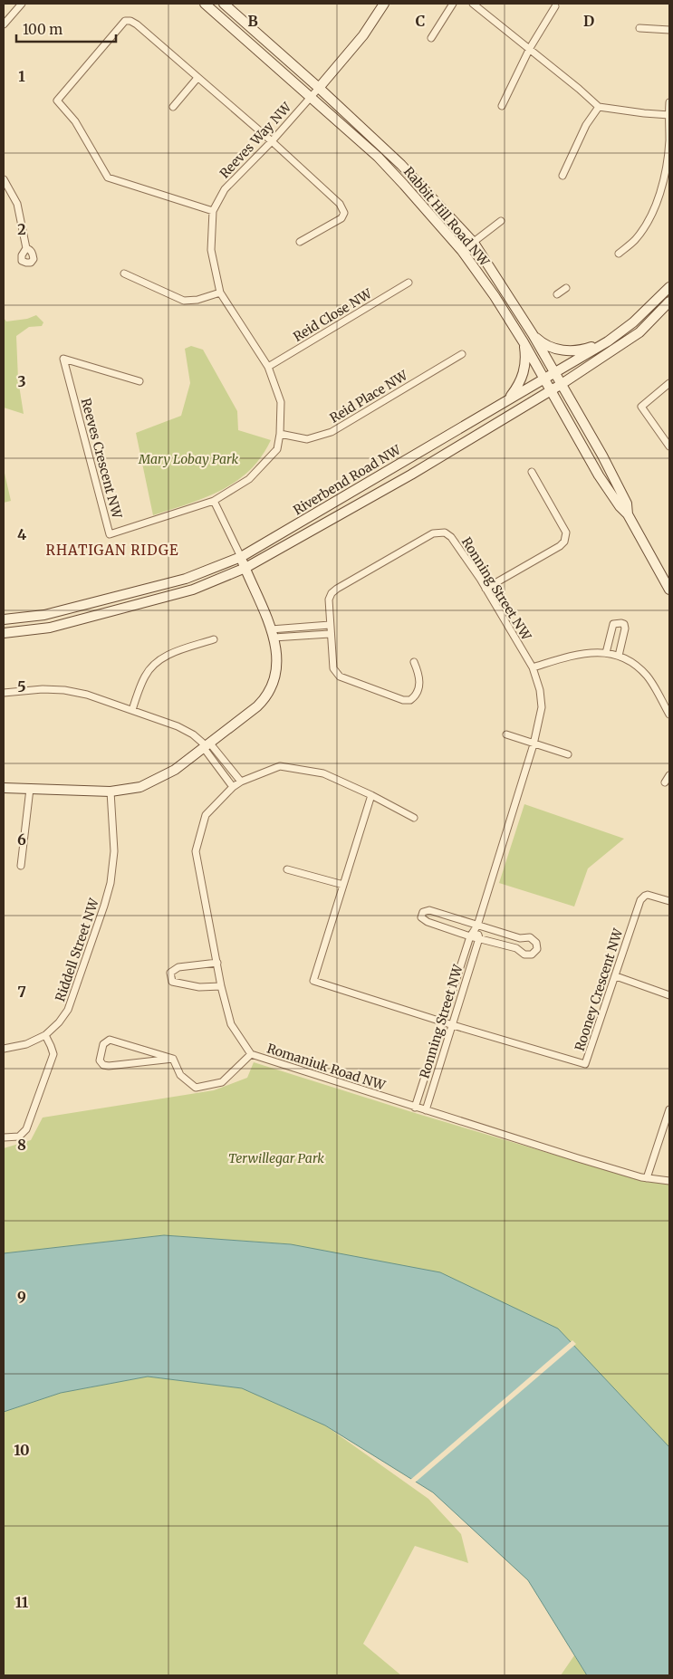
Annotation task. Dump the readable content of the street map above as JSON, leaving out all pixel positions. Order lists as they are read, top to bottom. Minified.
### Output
{"streets":{"main road":["Rabbit Hill Road NW","Riverbend Road NW"],"street":["Reeves Way NW","Reid Close NW","Reid Place NW","Reeves Crescent NW","Ronning Street NW","Riddell Street NW","Rooney Crescent NW","Romaniuk Road NW"]},"crossings":[["Reeves Way NW","Rabbit Hill Road NW"],["Reeves Way NW","Reid Close NW"],["Reeves Way NW","Reid Place NW"],["Reeves Way NW","Reeves Crescent NW"],["Rabbit Hill Road NW","Riverbend Road NW"],["Ronning Street NW","Rooney Crescent NW"],["Ronning Street NW","Romaniuk Road NW"]],"districts":["RHATIGAN RIDGE"],"parks":["Mary Lobay Park","Terwillegar Park"],"scale_bar":"100 m","grid":{"columns":["B","C","D"],"rows":["1","2","3","4","5","6","7","8","9","10","11"]}}
